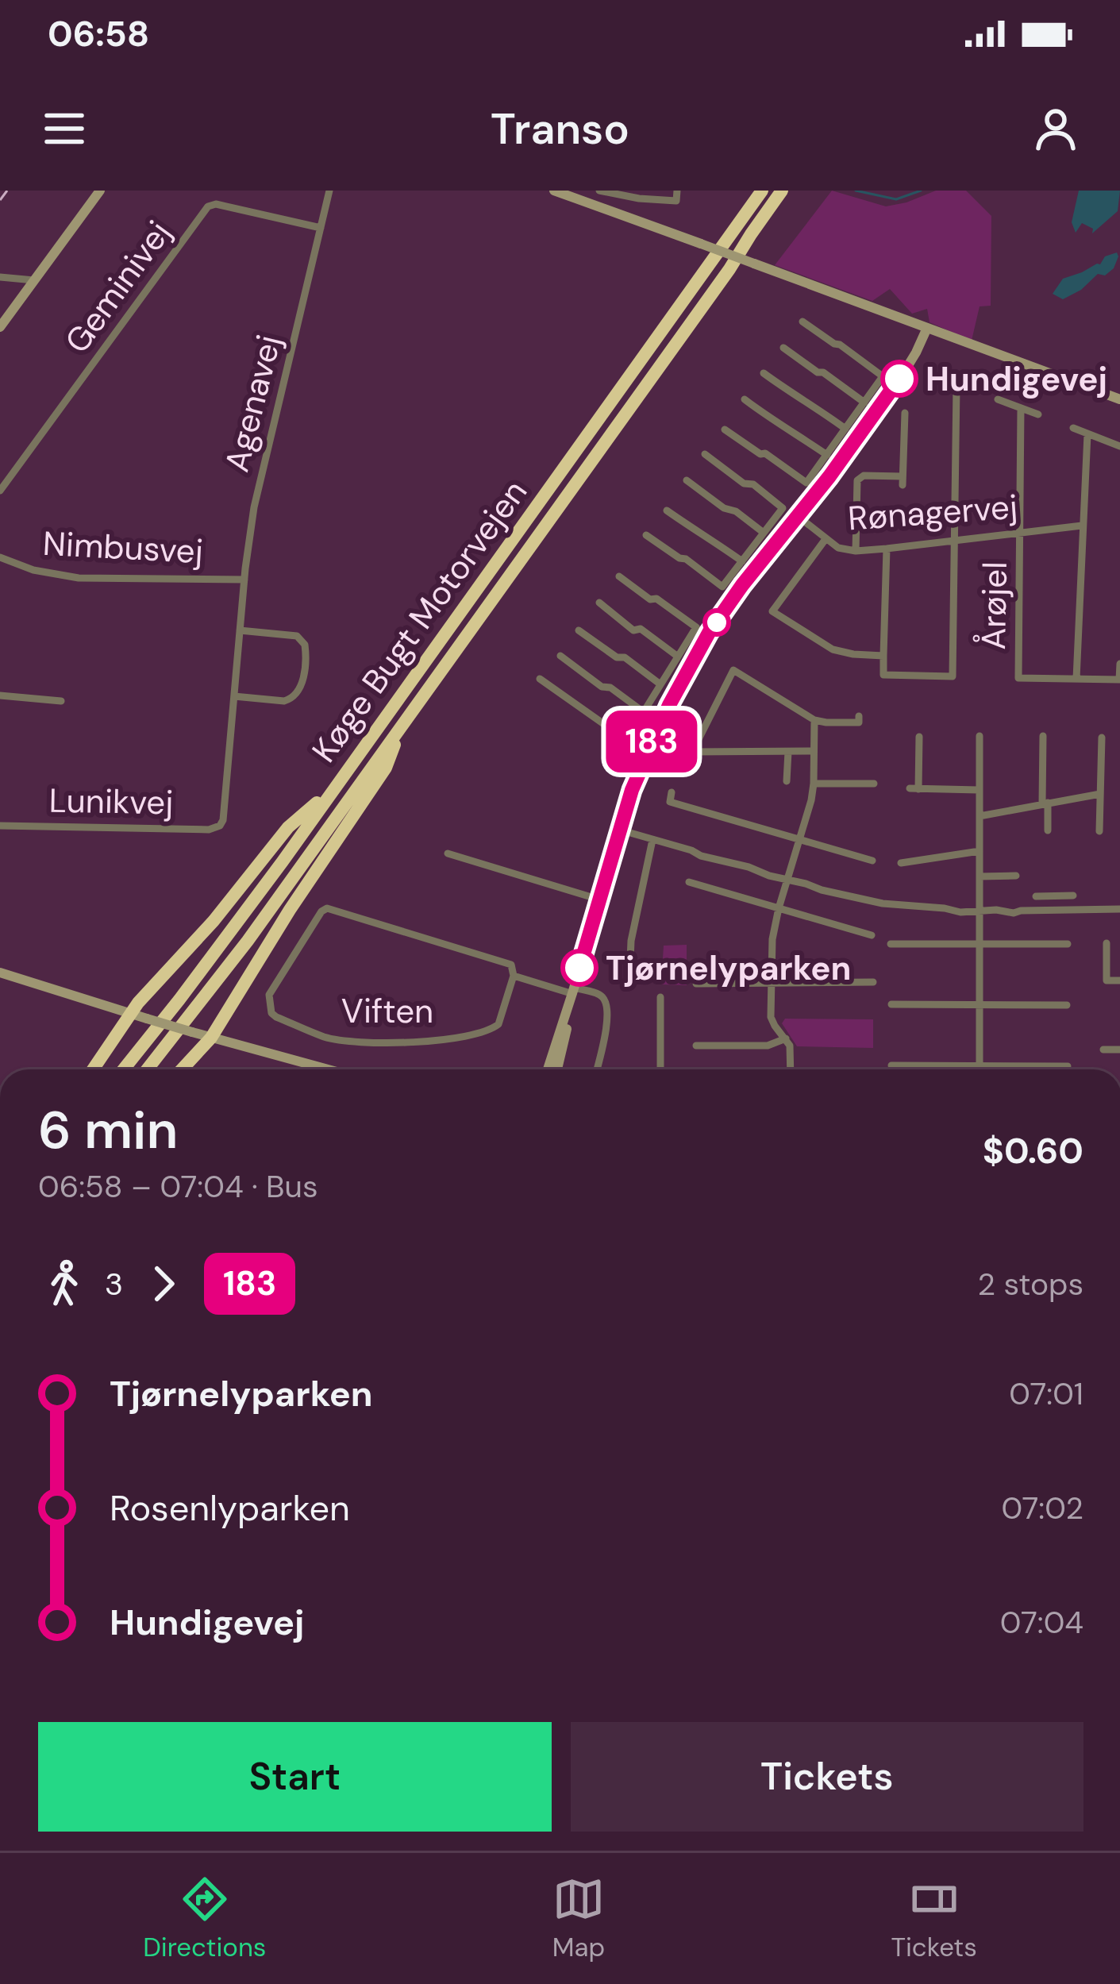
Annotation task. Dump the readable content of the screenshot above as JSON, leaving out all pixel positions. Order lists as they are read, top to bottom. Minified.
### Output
{"streets":{"highway":["Køge Bugt Motorvejen"],"street":["Geminivej","Agenavej","Rønagervej","Nimbusvej","Årøjel","Lunikvej","Viften"]},"crossings":[["Geminivej","Agenavej"],["Agenavej","Nimbusvej"],["Agenavej","Lunikvej"],["Rønagervej","Årøjel"]],"places":["Hundigevej","Tjørnelyparken"],"lines":["bus line 183"],"page":{"status":"06:58","header":"Transo","on_map":"183","heading":["6 min","06:58 – 07:04 · Bus","$0.60"],"legs":["3","183","2 stops"],"list":[{"name":"Tjørnelyparken","value":"07:01"},{"name":"Rosenlyparken","value":"07:02"},{"name":"Hundigevej","value":"07:04"}],"buttons":["Start","Tickets"],"tabs":["Directions","Map","Tickets"]}}
